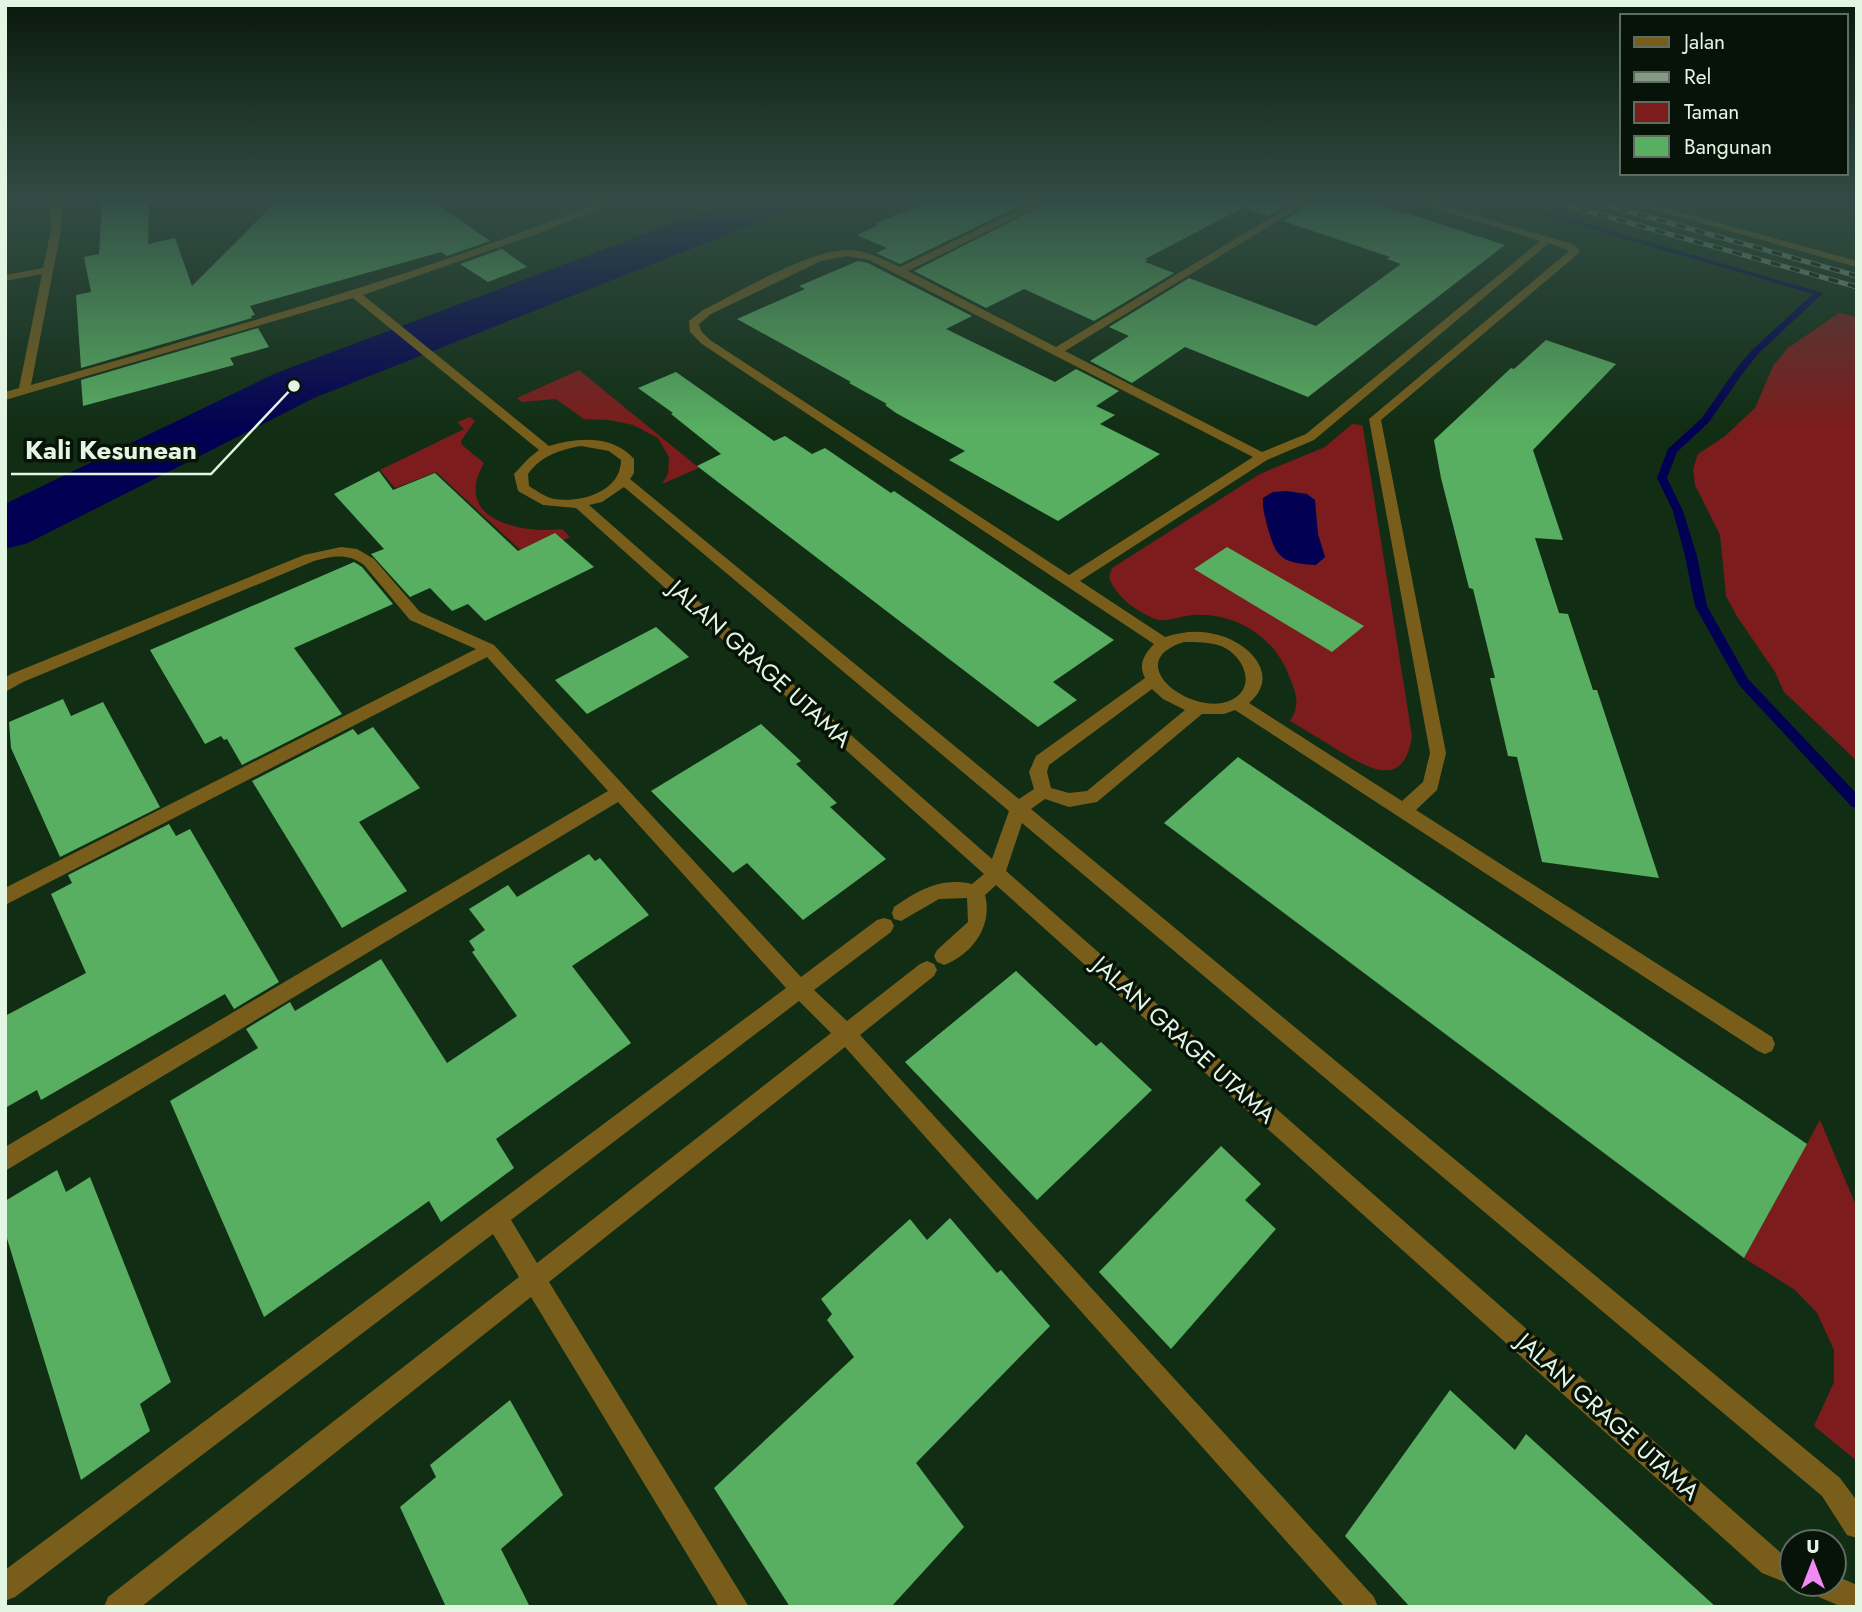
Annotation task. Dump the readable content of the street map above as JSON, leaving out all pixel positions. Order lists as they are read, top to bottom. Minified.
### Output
{"streets":{"street":["JALAN GRAGE UTAMA"]},"places":["Kali Kesunean"],"legend":["Jalan","Rel","Taman","Bangunan"],"north":"top"}
